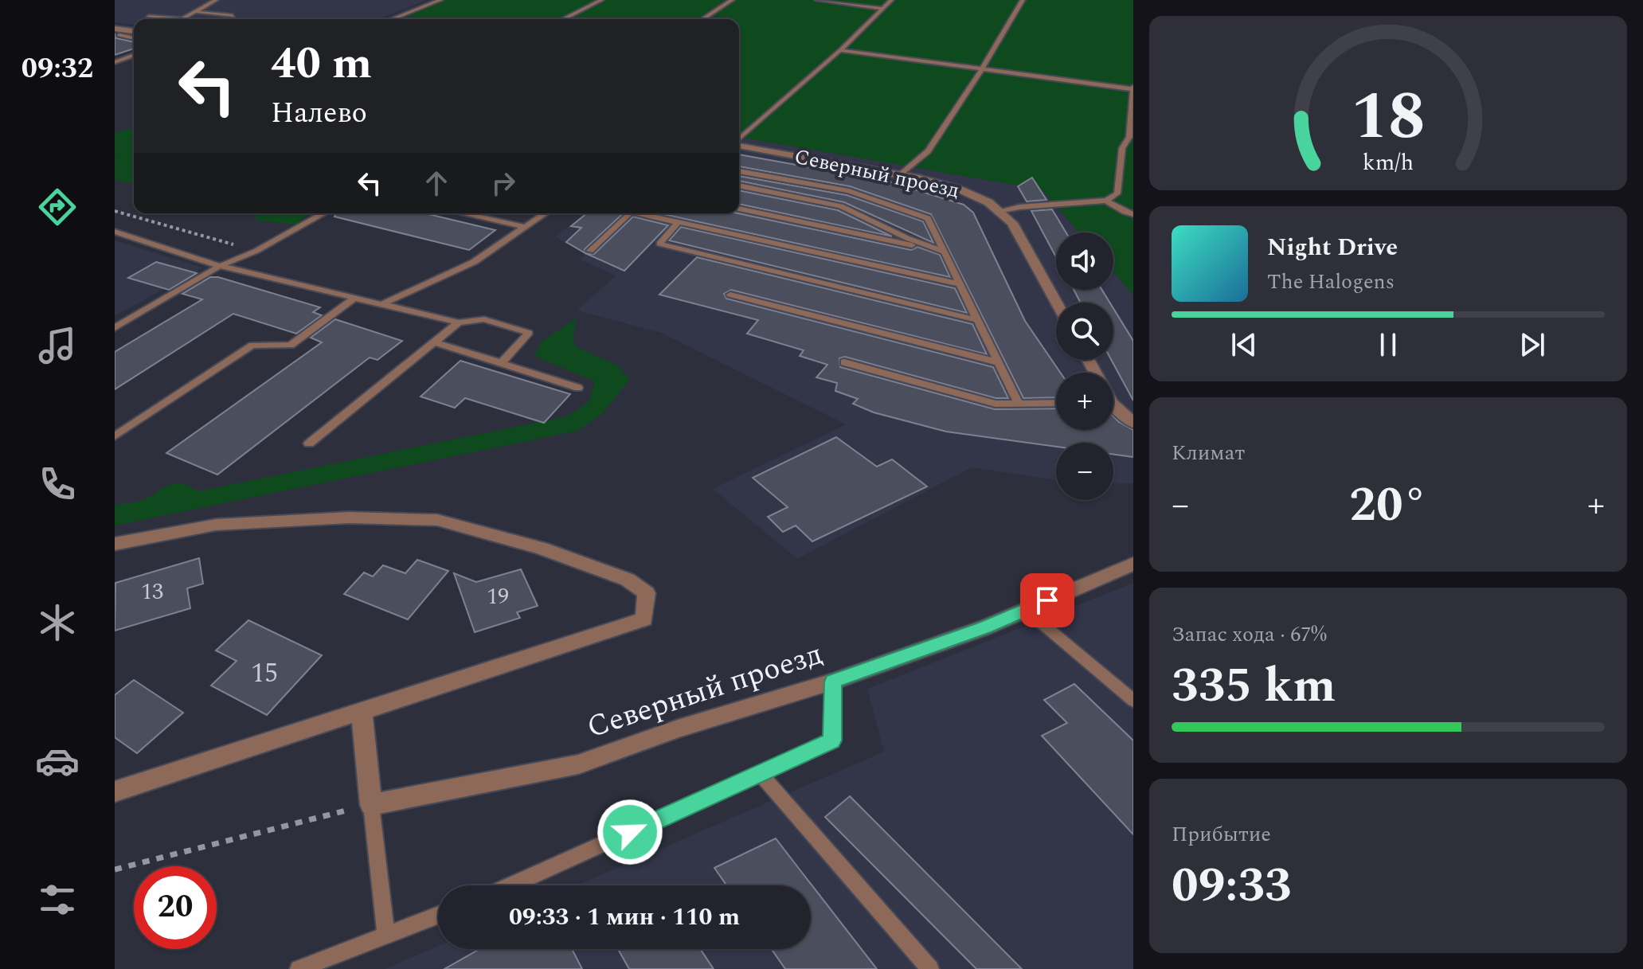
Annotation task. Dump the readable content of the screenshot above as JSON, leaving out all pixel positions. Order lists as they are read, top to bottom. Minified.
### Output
{"streets":{"street":["Северный проезд"]},"house_numbers":["13","19","15"],"page":{"tabs":"09:32","turn":["40 m","Налево"],"song":["Night Drive","The Halogens"],"map_buttons":["+","−"],"tile":["Климат",["Запас хода · 67%","335 km"],["Прибытие","09:33"]],"heat":["−","20°","+"],"limit":"20","trip":"09:33 · 1 мин · 110 m","gauge":["18","km/h"]}}
